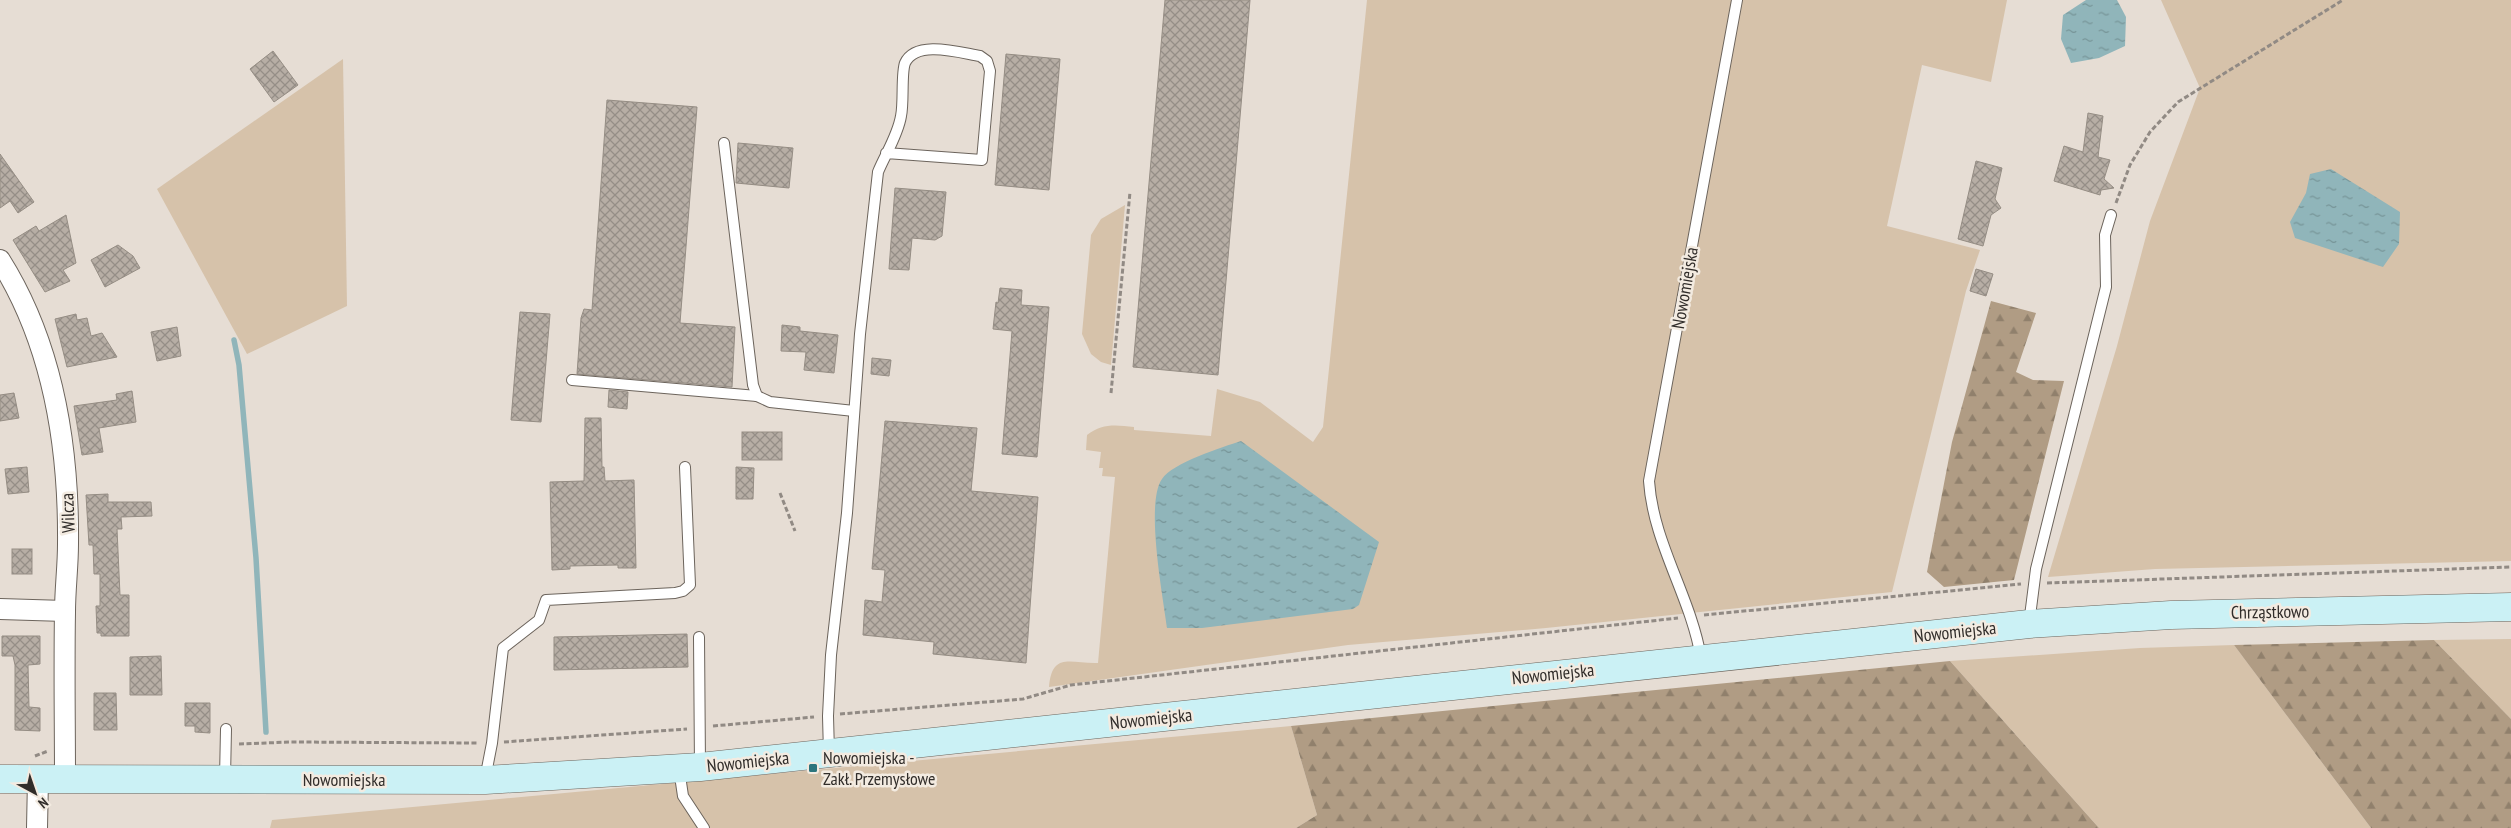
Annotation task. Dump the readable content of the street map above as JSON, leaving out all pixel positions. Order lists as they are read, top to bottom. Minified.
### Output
{"streets":{"street":["Nowomiejska","Wilcza","Chrząstkowo"]},"crossings":[["Nowomiejska","Wilcza"],["Nowomiejska","Chrząstkowo"]],"places":{"transit":["Nowomiejska - Zakł. Przemysłowe"]},"north":"bottom right"}
